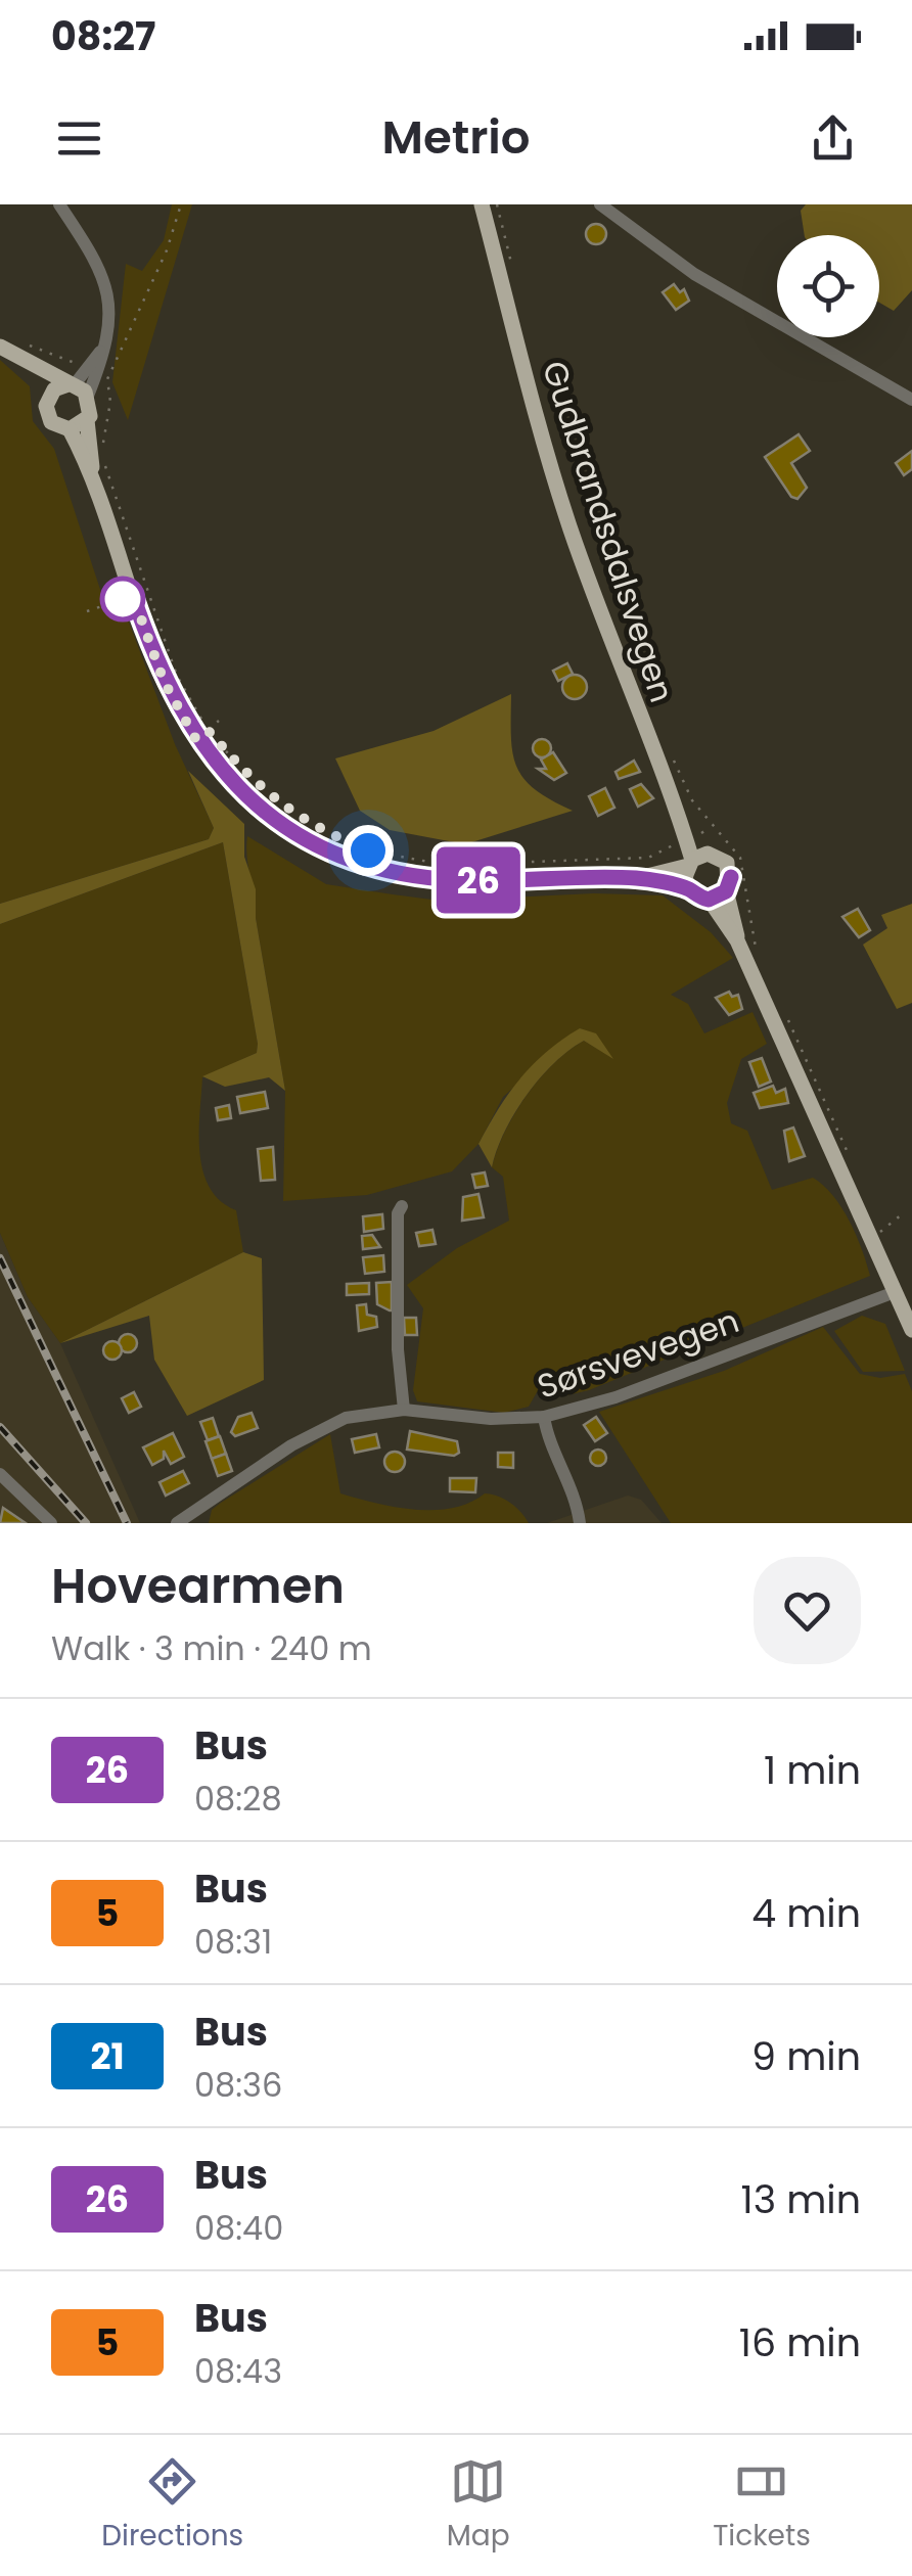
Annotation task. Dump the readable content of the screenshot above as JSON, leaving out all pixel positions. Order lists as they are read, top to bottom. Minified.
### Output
{"streets":{"main road":["Gudbrandsdalsvegen"],"street":["Sørsvevegen"]},"lines":["bus line 26"],"page":{"status":"08:27","header":"Metrio","on_map":"26","heading":["Hovearmen","Walk · 3 min · 240 m"],"list":[{"mark":"26","name":"Bus","note":"08:28","value":"1 min"},{"mark":"5","name":"Bus","note":"08:31","value":"4 min"},{"mark":"21","name":"Bus","note":"08:36","value":"9 min"},{"mark":"26","name":"Bus","note":"08:40","value":"13 min"},{"mark":"5","name":"Bus","note":"08:43","value":"16 min"}],"tabs":["Directions","Map","Tickets"]}}
